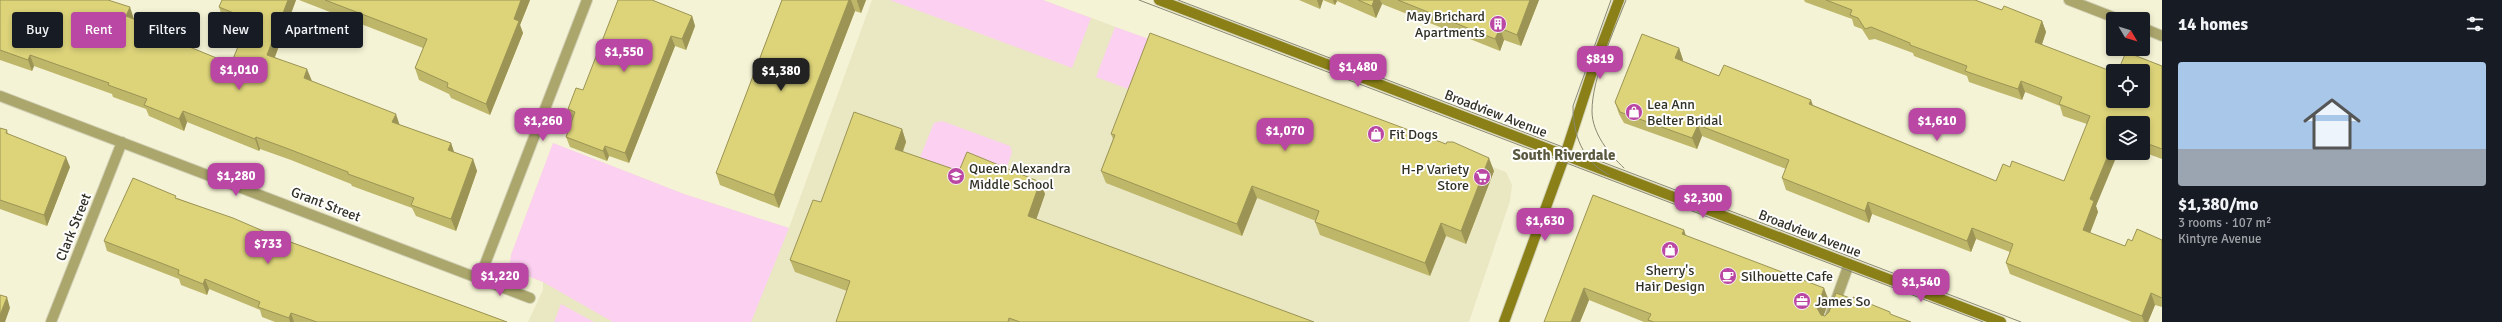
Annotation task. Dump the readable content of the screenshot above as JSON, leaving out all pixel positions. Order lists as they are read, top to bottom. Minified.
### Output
{"streets":{"main road":["Broadview Avenue"],"street":["Grant Street","Clark Street"]},"crossings":[["Grant Street","Clark Street"]],"districts":["South Riverdale"],"places":{"building":["May Brichard Apartments"],"shop":["Lea Ann Belter Bridal","Fit Dogs","Sherry's Hair Design"],"school or university":["Queen Alexandra Middle School"],"supermarket":["H-P Variety Store"],"cafe":["Silhouette Cafe"],"office":["James So"]},"north":"bottom right","page":{"heading":"14 homes","chip":["Buy","Rent","Filters","New","Apartment"],"price":["$1,550","$819","$1,480","$1,010","$1,380","$1,260","$1,610","$1,070","$1,280","$2,300","$1,630","$733","$1,220","$1,540"],"list":[{"name":"$1,380/mo","note":"3 rooms · 107 m² · Kintyre Avenue"}]}}
